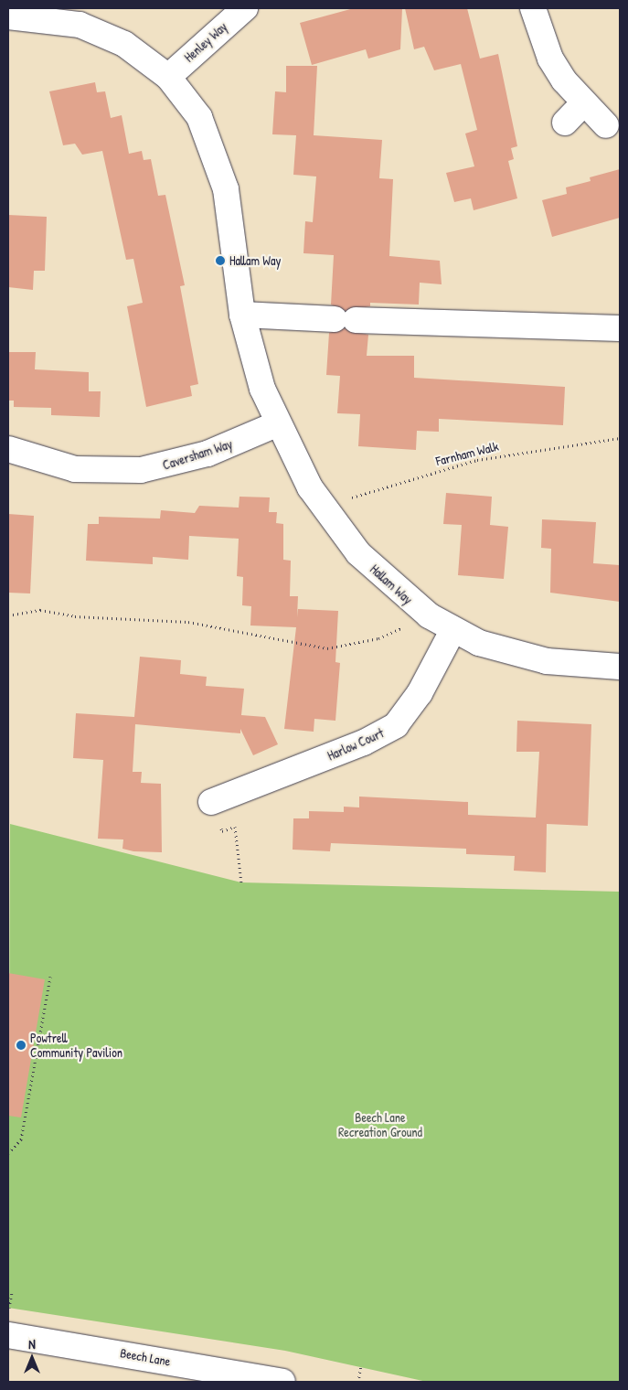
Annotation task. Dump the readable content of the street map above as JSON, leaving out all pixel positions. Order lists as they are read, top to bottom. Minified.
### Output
{"streets":{"street":["Henley Way","Caversham Way","Hallam Way","Harlow Court","Beech Lane"],"path":["Farnham Walk"]},"crossings":[["Henley Way","Hallam Way"],["Farnham Walk","Hallam Way"],["Caversham Way","Hallam Way"],["Hallam Way","Harlow Court"]],"parks":["Beech Lane Recreation Ground"],"places":["Hallam Way","Powtrell Community Pavilion"],"north":"top"}
